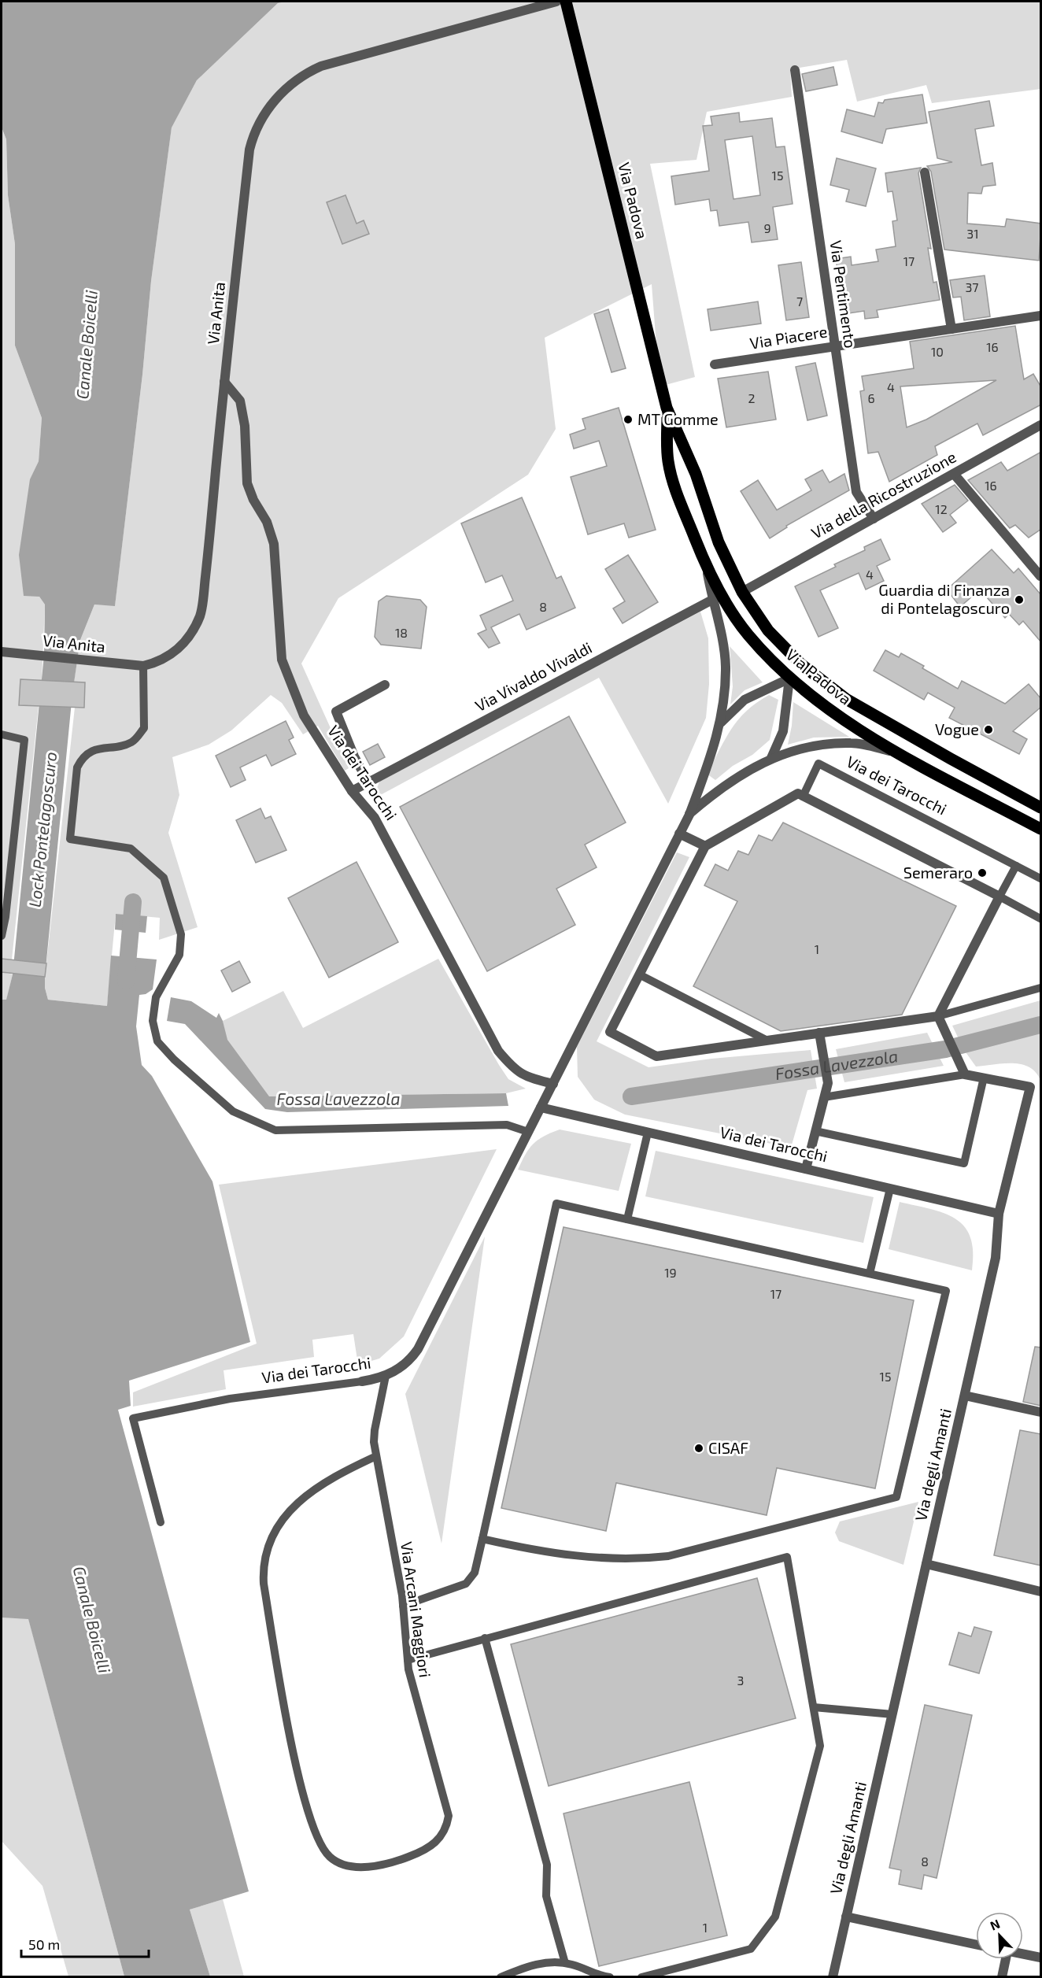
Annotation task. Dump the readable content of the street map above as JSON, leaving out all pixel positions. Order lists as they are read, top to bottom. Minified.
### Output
{"streets":{"main road":["Via Padova","Via dei Tarocchi"],"street":["Via Pentimento","Via Anita","Via Piacere","Via della Ricostruzione","Via Vivaldo Vivaldi","Via degli Amanti"],"lane":["Via Arcani Maggiori"]},"crossings":[["Via Padova","Via della Ricostruzione"],["Via Padova","Via Vivaldo Vivaldi"],["Via Padova","Via dei Tarocchi"],["Via Pentimento","Via Piacere"],["Via Pentimento","Via della Ricostruzione"],["Via Anita","Via dei Tarocchi"],["Via Vivaldo Vivaldi","Via dei Tarocchi"],["Via dei Tarocchi","Via degli Amanti"],["Via dei Tarocchi","Via Arcani Maggiori"]],"water":["Canale Boicelli","Lock Pontelagoscuro","Fossa Lavezzola"],"places":["MT Gomme","Guardia di Finanza di Pontelagoscuro","Vogue","Semeraro","CISAF"],"house_numbers":["15","9","31","17","37","7","16","10","4","2","6","16","12","4","8","18","1","19","17","15","3","8","1"],"scale_bar":"50 m","north":"top left"}
